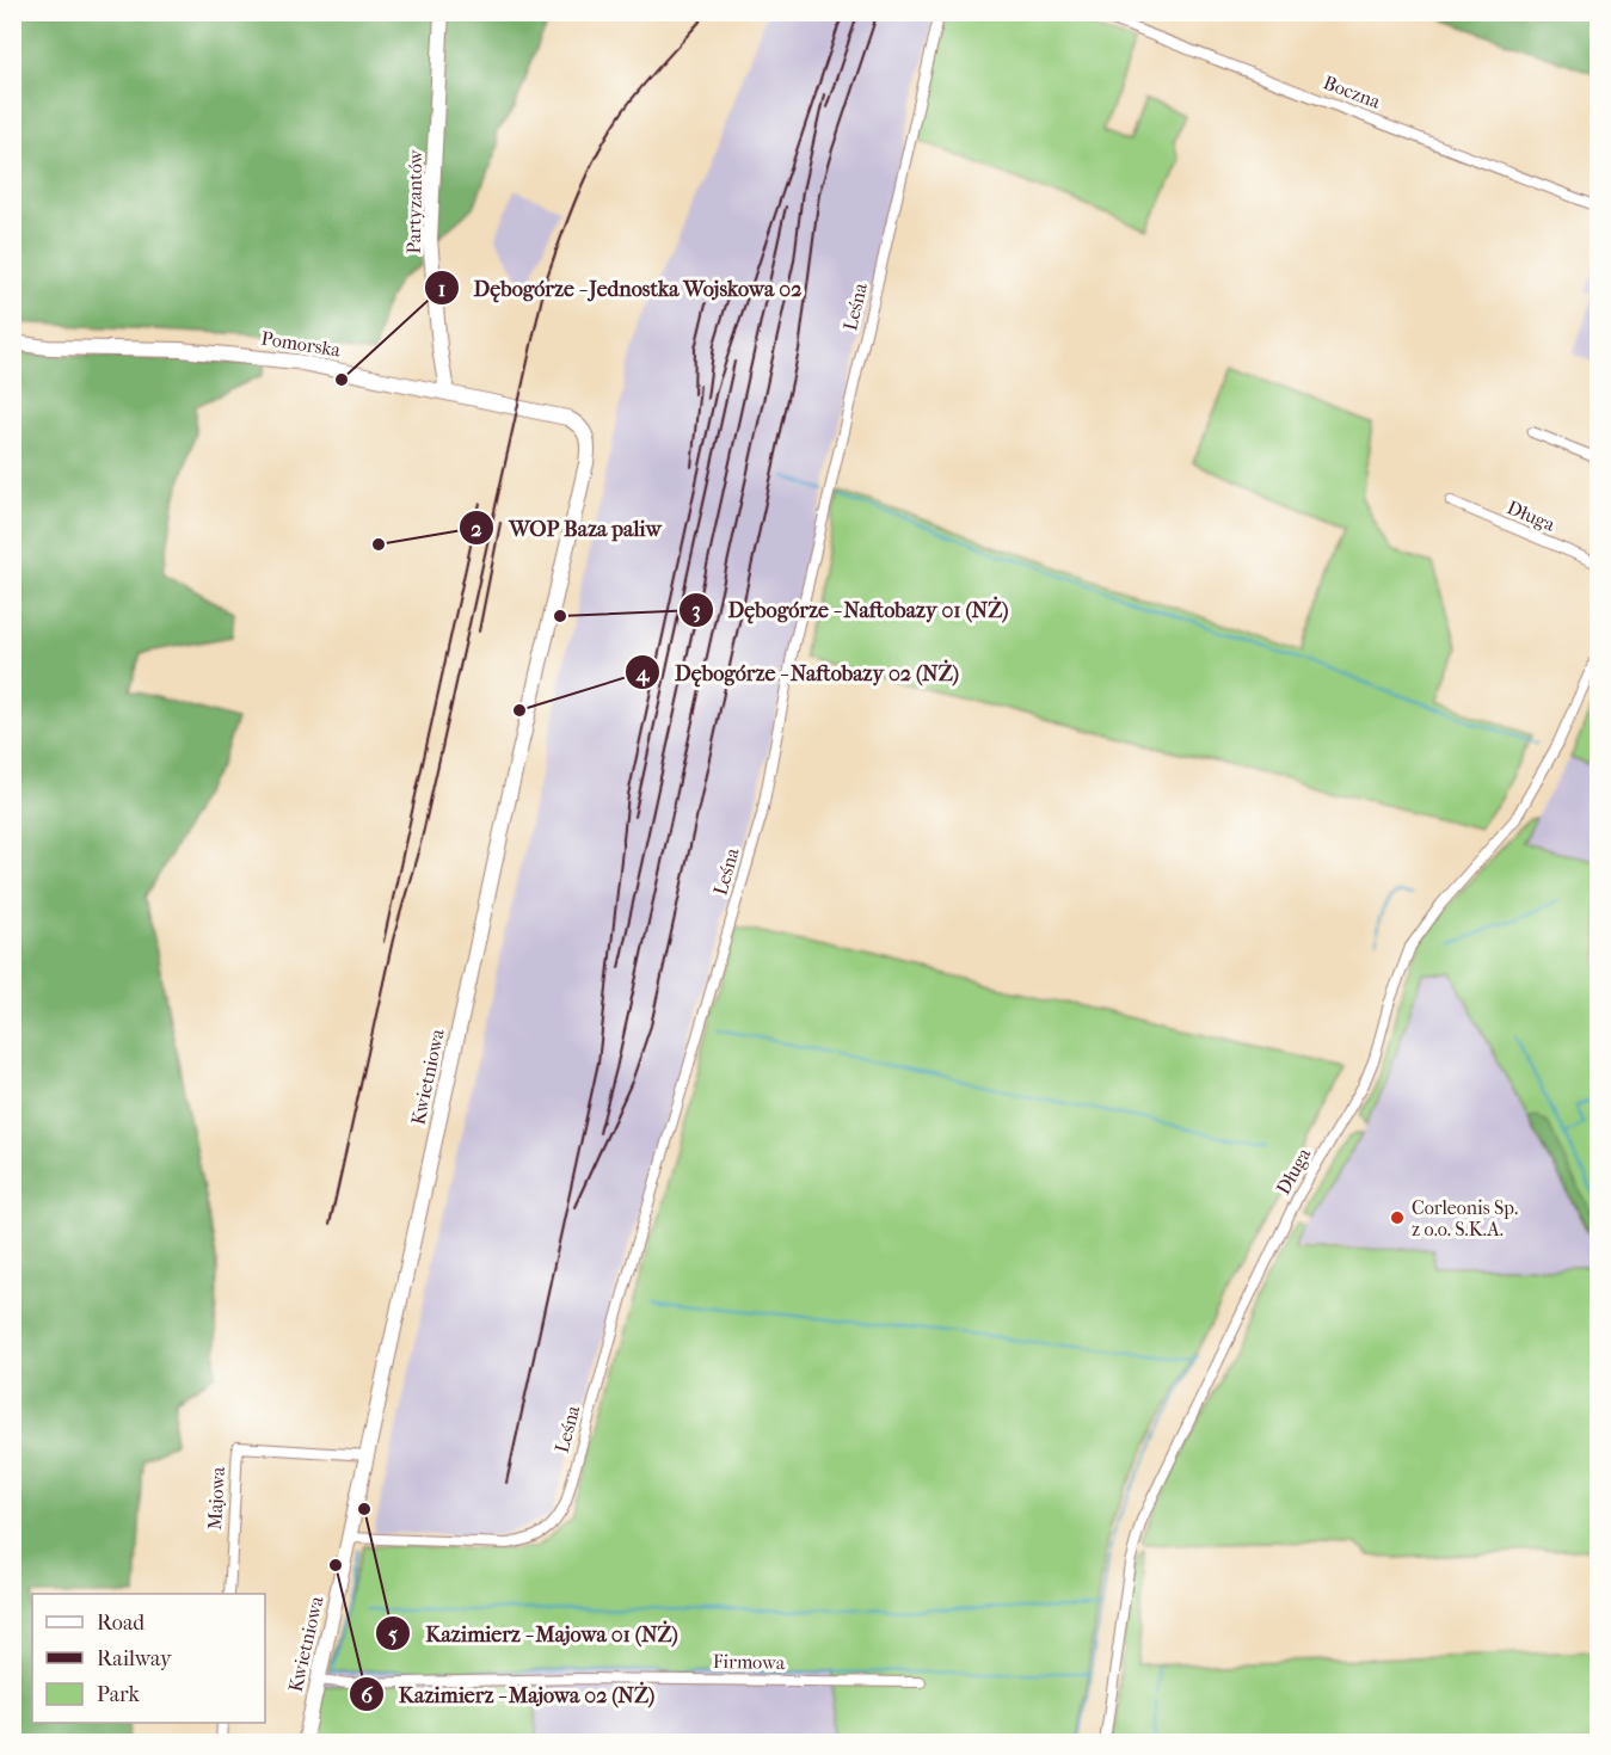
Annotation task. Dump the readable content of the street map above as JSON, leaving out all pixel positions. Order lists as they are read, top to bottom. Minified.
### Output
{"streets":{"street":["Boczna","Partyzantów","Leśna","Pomorska","Długa","Kwietniowa","Majowa","Firmowa"]},"crossings":[["Partyzantów","Pomorska"],["Leśna","Kwietniowa"],["Pomorska","Kwietniowa"],["Kwietniowa","Majowa"],["Kwietniowa","Firmowa"]],"places":["Dębogórze - Jednostka Wojskowa 02","WOP Baza paliw","Dębogórze - Naftobazy 01 (NŻ)","Dębogórze - Naftobazy 02 (NŻ)","Corleonis Sp. z o.o. S.K.A.","Kazimierz - Majowa 01 (NŻ)","Kazimierz - Majowa 02 (NŻ)"],"legend":["Road","Railway","Park"]}
